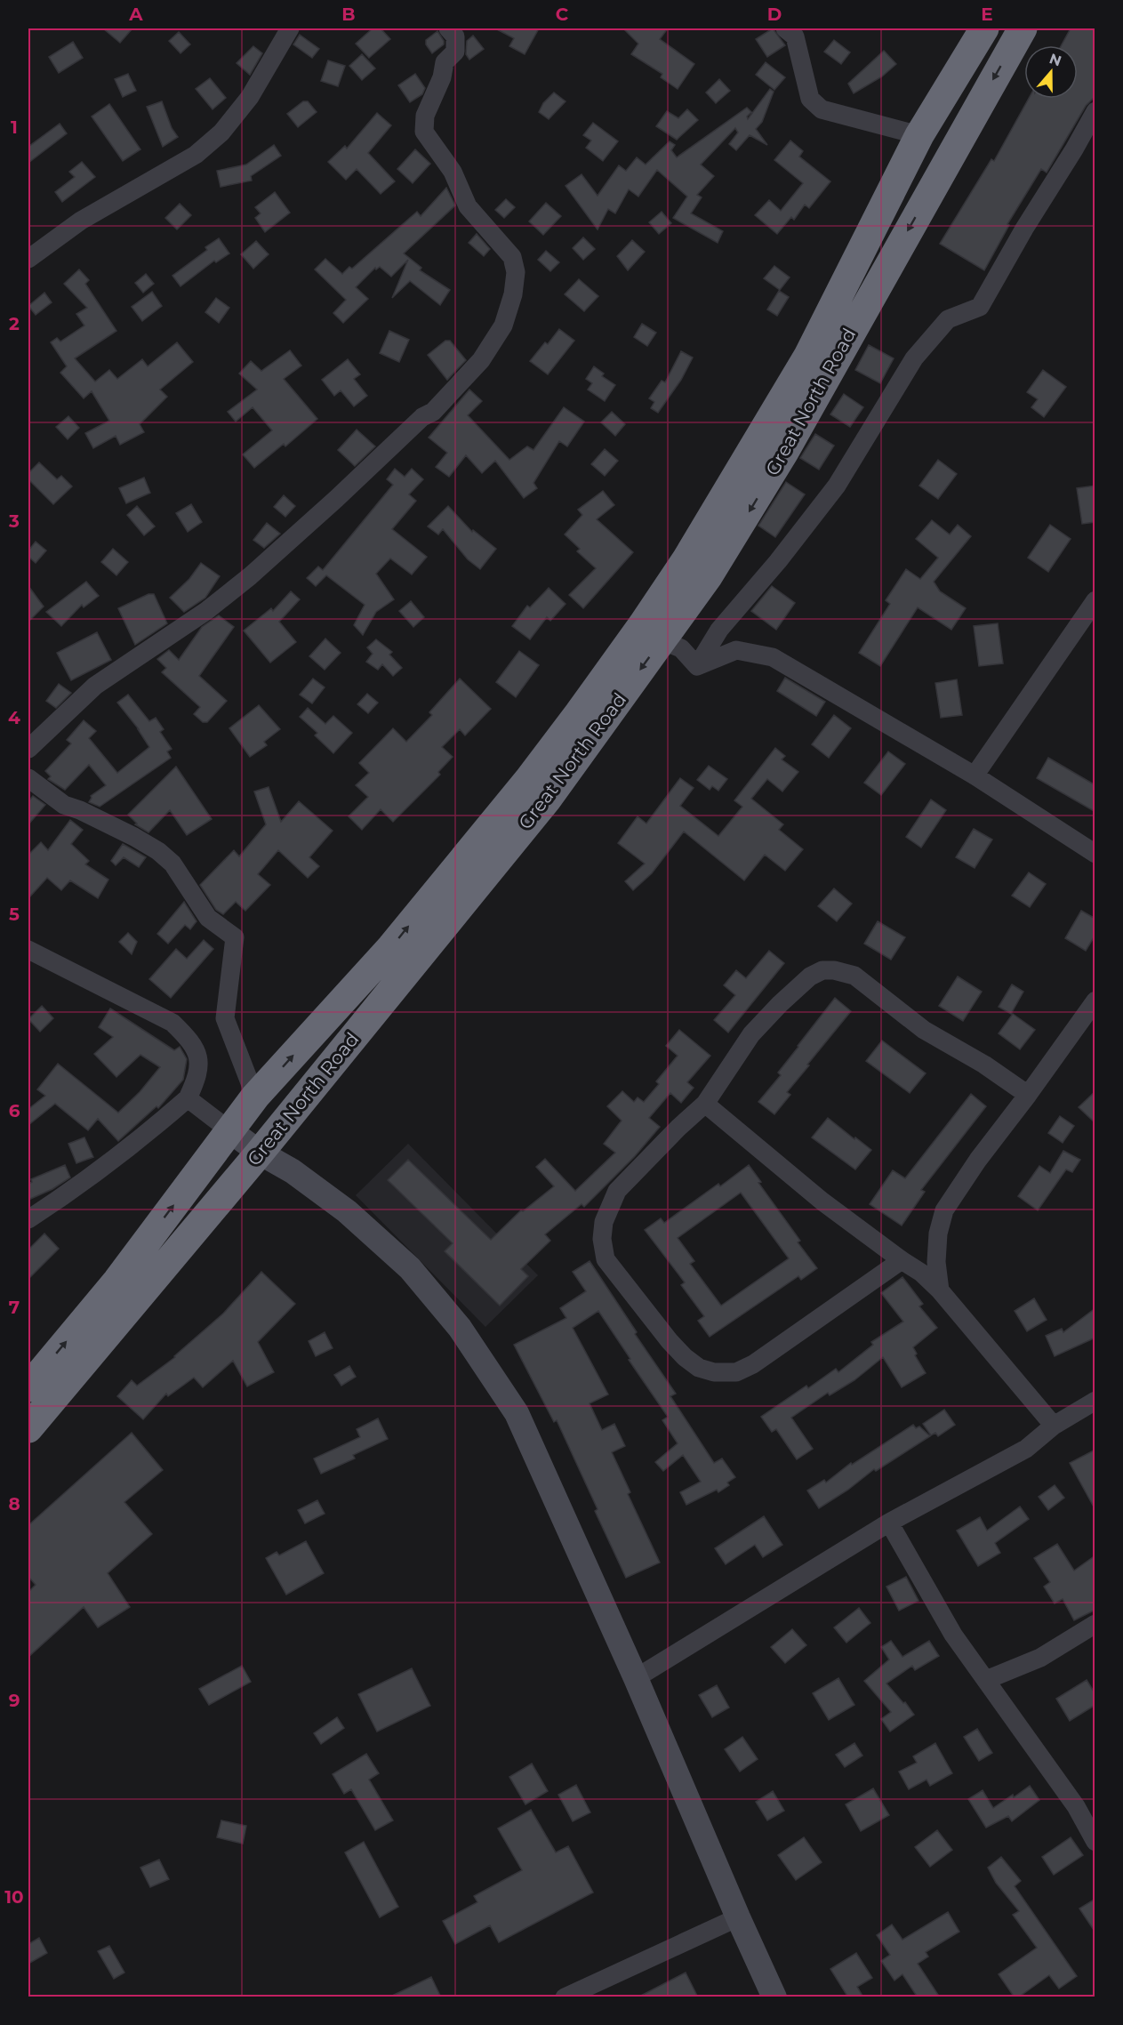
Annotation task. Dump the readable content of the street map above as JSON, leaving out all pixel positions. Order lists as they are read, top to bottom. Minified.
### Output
{"streets":{"highway":["Great North Road"]},"north":"top","grid":{"columns":["A","B","C","D","E"],"rows":["1","2","3","4","5","6","7","8","9","10"]}}
